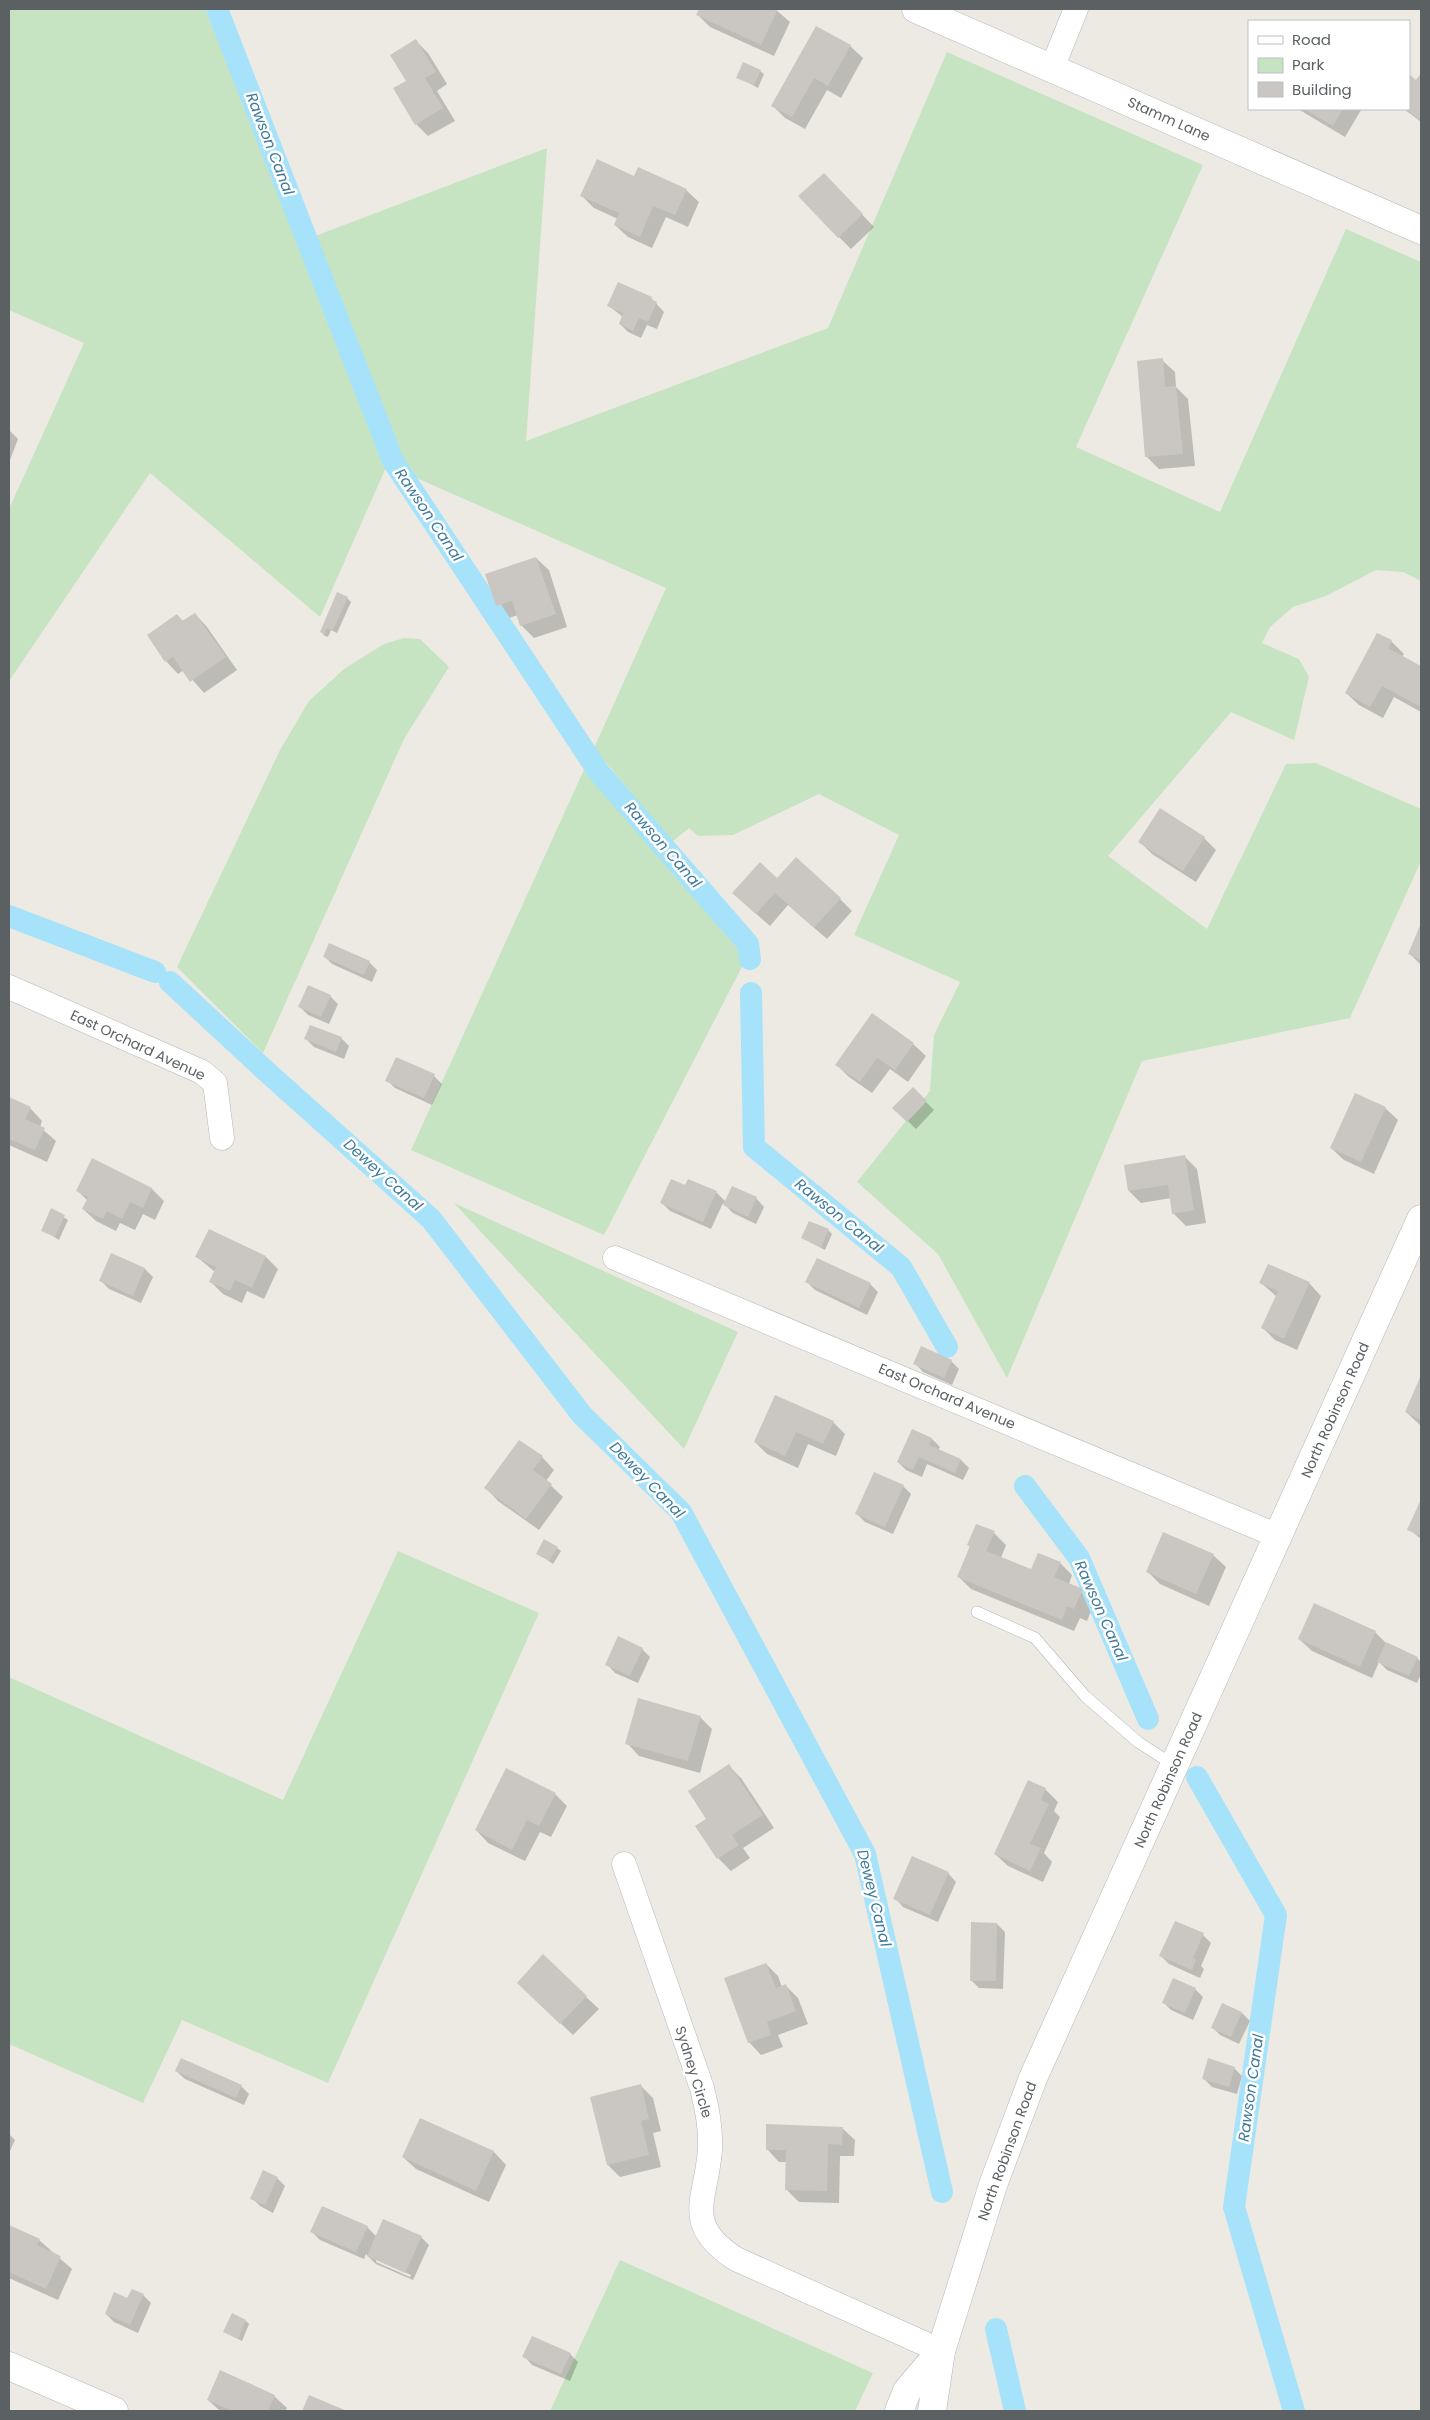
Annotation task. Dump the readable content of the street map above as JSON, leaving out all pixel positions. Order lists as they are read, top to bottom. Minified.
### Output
{"streets":{"street":["Stamm Lane","East Orchard Avenue","North Robinson Road","Sydney Circle"]},"crossings":[["East Orchard Avenue","North Robinson Road"],["North Robinson Road","Sydney Circle"]],"water":["Rawson Canal","Dewey Canal"],"legend":["Road","Park","Building"]}
